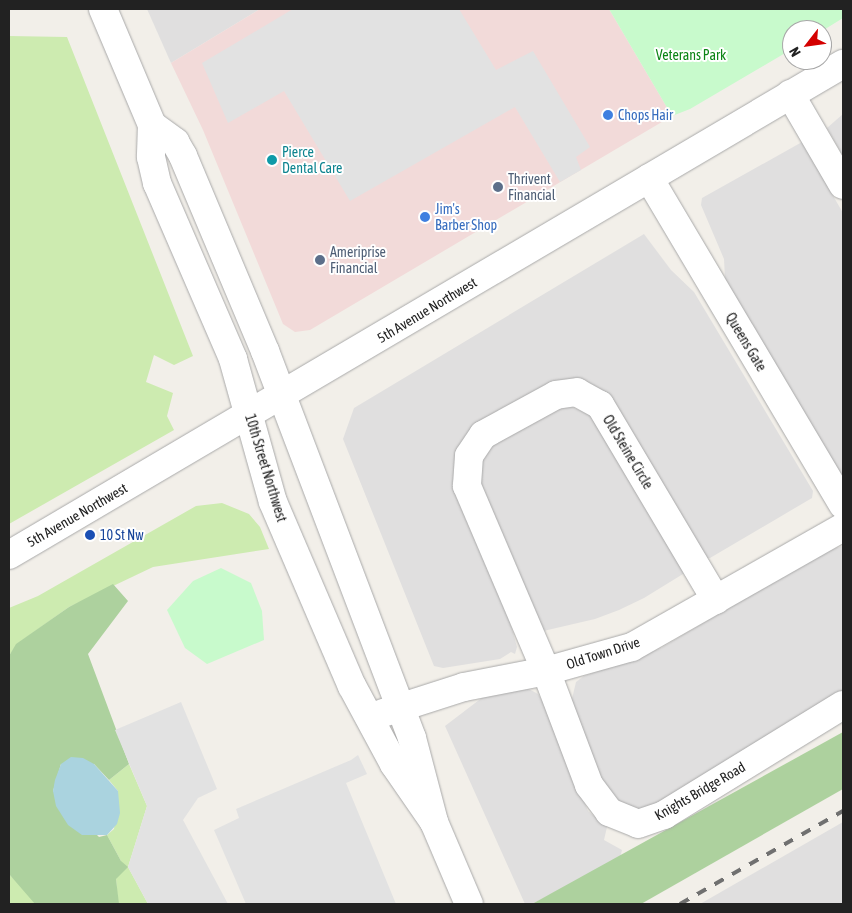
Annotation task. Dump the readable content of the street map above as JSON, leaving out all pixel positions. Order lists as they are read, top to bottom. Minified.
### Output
{"streets":{"street":["5th Avenue Northwest","Queens Gate","Old Steine Circle","10th Street Northwest","Old Town Drive","Knights Bridge Road"]},"crossings":[["5th Avenue Northwest","Queens Gate"],["5th Avenue Northwest","10th Street Northwest"],["Old Steine Circle","Old Town Drive"],["Old Steine Circle","Knights Bridge Road"],["10th Street Northwest","Old Town Drive"],["Old Town Drive","Knights Bridge Road"]],"parks":["Veterans Park"],"places":["Chops Hair","Pierce Dental Care","Thrivent Financial","Jim's Barber Shop","Ameriprise Financial","10 St Nw"],"north":"bottom left"}
